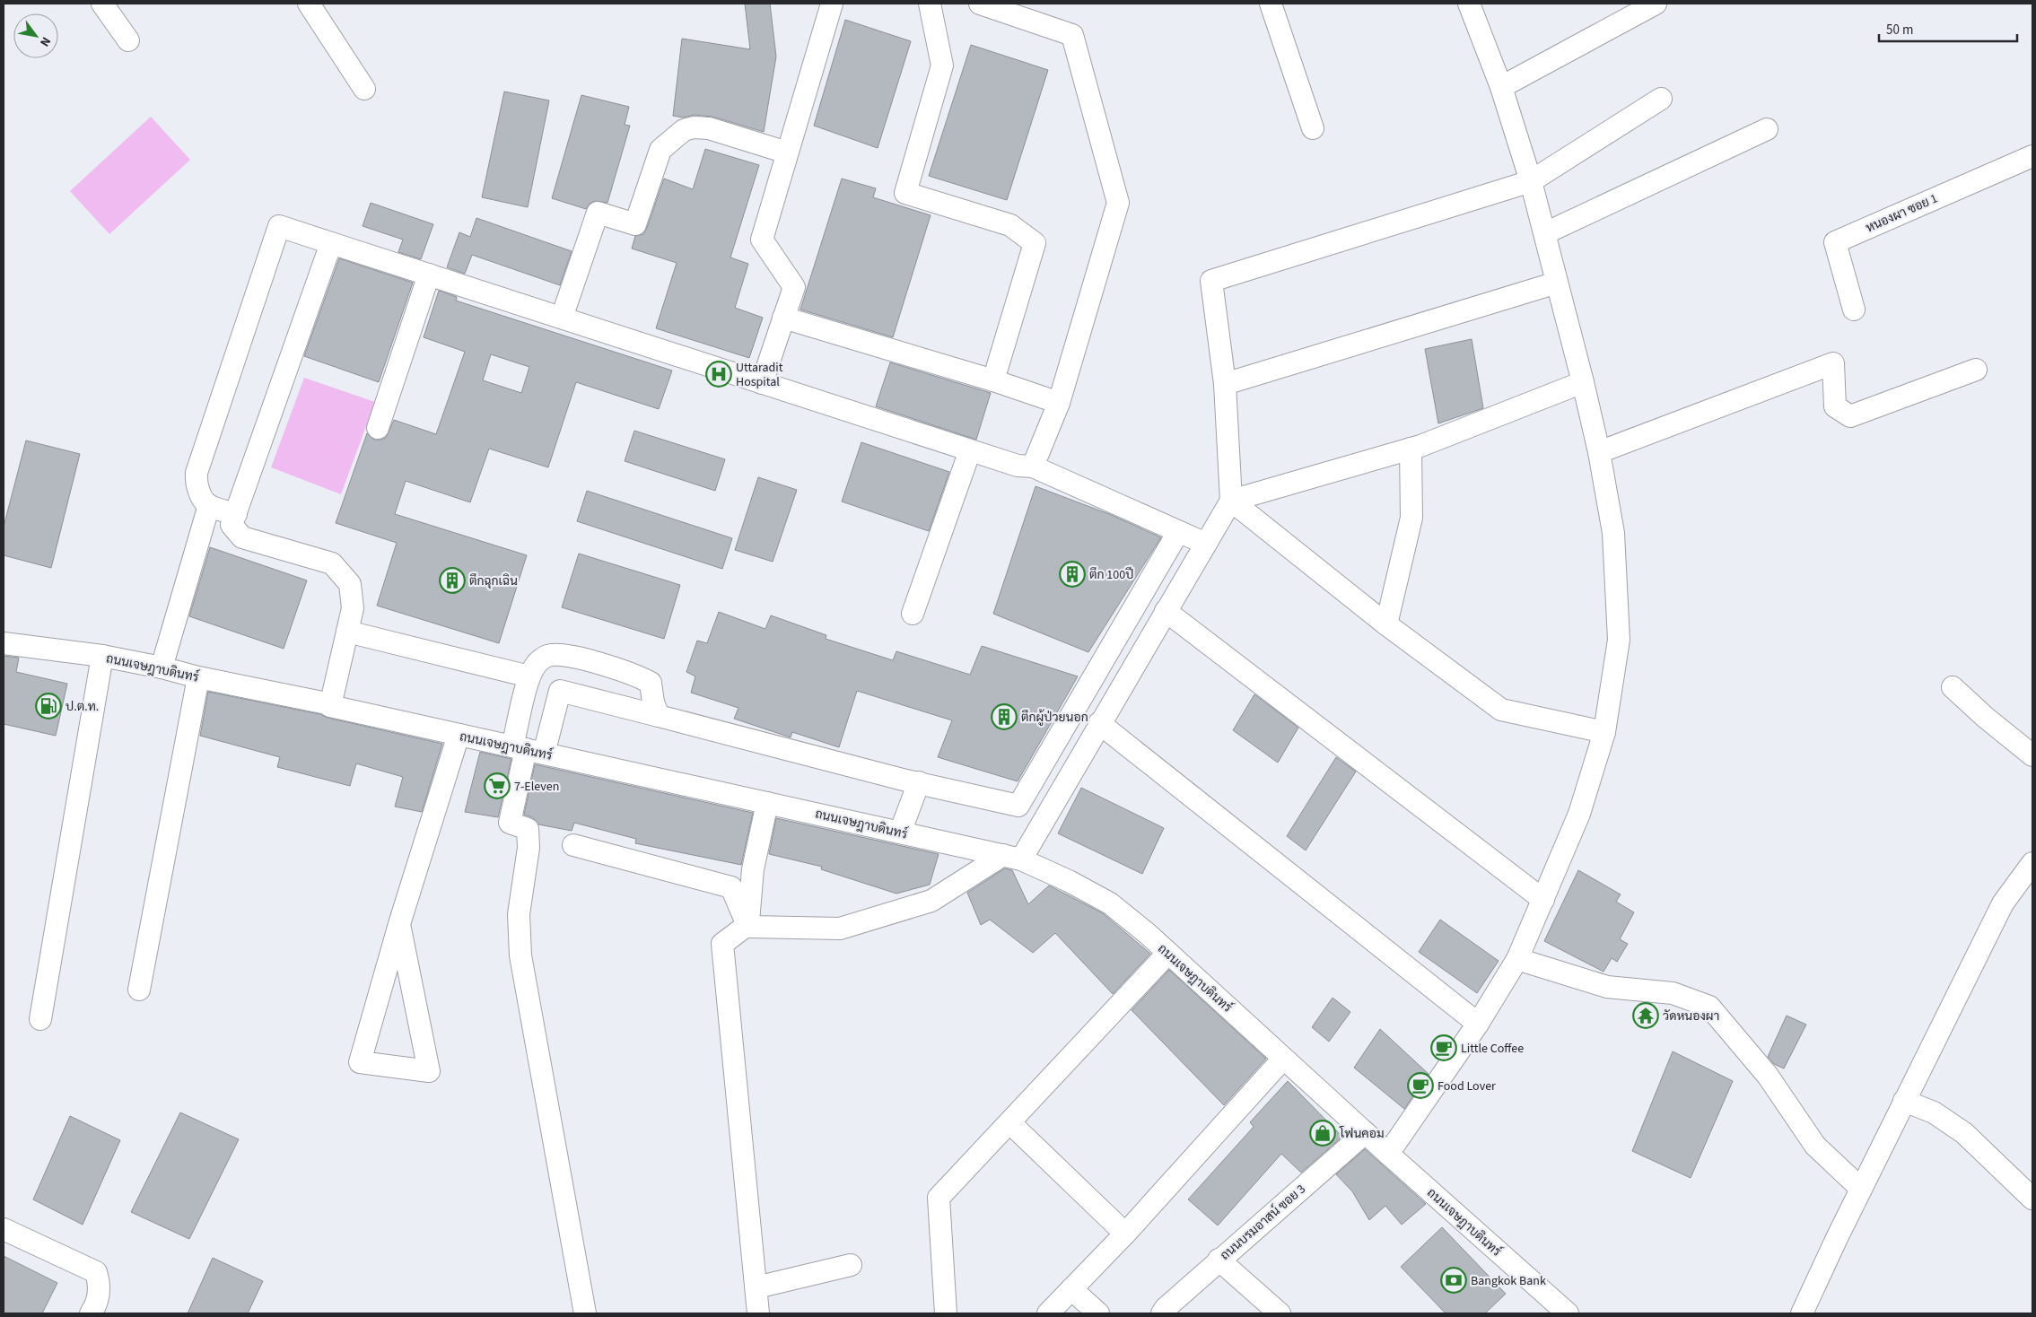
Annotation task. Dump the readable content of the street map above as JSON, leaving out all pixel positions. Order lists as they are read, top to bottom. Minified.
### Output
{"streets":{"street":["หนองผา ซอย 1","ถนนเจษฎาบดินทร์","ถนนบรมอาสน์ ฃอย 3"]},"crossings":[["ถนนเจษฎาบดินทร์","ถนนบรมอาสน์ ฃอย 3"]],"places":{"hospital":["Uttaradit Hospital"],"building":["ตึก 100ปี","ตึกฉุกเฉิน","ตึกผู้ป่วยนอก"],"fuel station":["ป.ต.ท."],"supermarket":["7-Eleven"],"temple":["วัดหนองผา"],"cafe":["Little Coffee","Food Lover"],"shop":["โฟนคอม"],"bank":["Bangkok Bank"]},"scale_bar":"50 m","north":"bottom right"}
